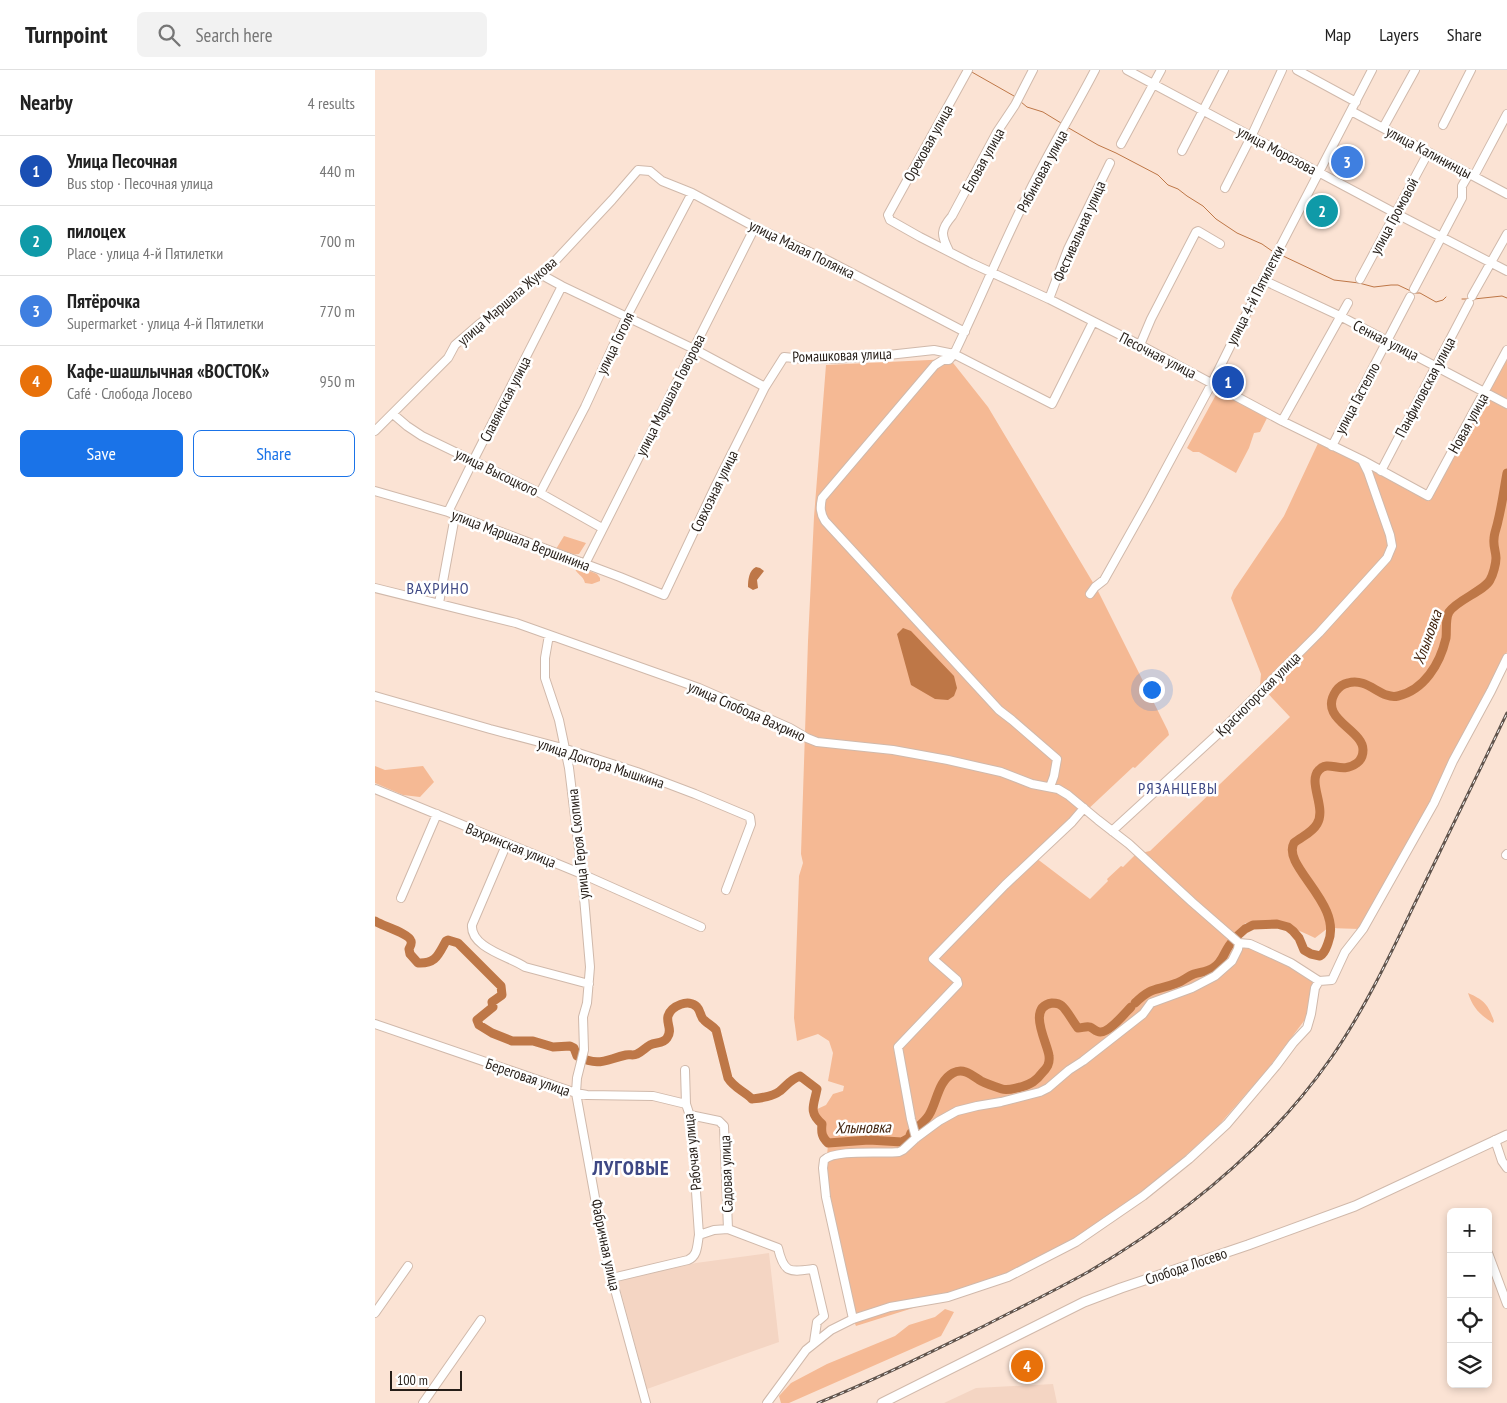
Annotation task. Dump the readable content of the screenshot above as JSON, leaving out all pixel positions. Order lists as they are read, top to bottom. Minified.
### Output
{"streets":{"main road":["Слобода Лосево"],"street":["Ореховая улица","улица Морозова","улица Калининцы","Еловая улица","Рябиновая улица","улица Громовой","Фестивальная улица","улица Малая Полянка","улица 4-й Пятилетки","улица Маршала Жукова","Сенная улица","улица Гоголя","Ромашковая улица","Песочная улица","Панфиловская улица","улица Маршала Говорова","улица Гастелло","Славянская улица","Новая улица","улица Высоцкого","Совхозная улица","улица Маршала Вершинина","Красногорская улица","улица Слобода Вахрино","улица Доктора Мышкина","улица Героя Скопина","Вахринская улица","Береговая улица","Рабочая улица","Садовая улица","Фабричная улица"]},"crossings":[["Ореховая улица","Песочная улица"],["улица Морозова","улица Громовой"],["улица Морозова","улица 4-й Пятилетки"],["улица Морозова","Панфиловская улица"],["улица Калининцы","улица Громовой"],["улица Калининцы","улица 4-й Пятилетки"],["Еловая улица","Песочная улица"],["Рябиновая улица","улица Малая Полянка"],["Рябиновая улица","Ромашковая улица"],["Рябиновая улица","Песочная улица"],["Фестивальная улица","Песочная улица"],["улица Малая Полянка","улица Маршала Жукова"],["улица Малая Полянка","улица Гоголя"],["улица Малая Полянка","улица Маршала Говорова"],["улица 4-й Пятилетки","Сенная улица"],["улица 4-й Пятилетки","Песочная улица"],["улица Маршала Жукова","улица Высоцкого"],["Сенная улица","Панфиловская улица"],["Сенная улица","улица Гастелло"],["Сенная улица","Новая улица"],["улица Гоголя","улица Высоцкого"],["Ромашковая улица","Песочная улица"],["Ромашковая улица","Совхозная улица"],["Песочная улица","Панфиловская улица"],["Песочная улица","улица Гастелло"],["Песочная улица","Новая улица"],["Песочная улица","Красногорская улица"],["улица Маршала Говорова","улица Высоцкого"],["улица Маршала Говорова","улица Маршала Вершинина"],["Славянская улица","улица Высоцкого"],["Славянская улица","улица Маршала Вершинина"],["Славянская улица","улица Слобода Вахрино"],["Совхозная улица","улица Маршала Вершинина"],["Красногорская улица","улица Слобода Вахрино"],["улица Слобода Вахрино","улица Героя Скопина"],["улица Доктора Мышкина","улица Героя Скопина"],["улица Героя Скопина","Вахринская улица"],["улица Героя Скопина","Фабричная улица"],["Береговая улица","Рабочая улица"],["Береговая улица","Фабричная улица"],["Рабочая улица","Садовая улица"]],"districts":["ВАХРИНО","РЯЗАНЦЕВЫ","ЛУГОВЫЕ"],"water":["Хлыновка"],"scale_bar":"100 m","page":{"header":"Turnpoint","search":"Search here","nav":["Map","Layers","Share"],"heading":["Nearby","4 results"],"list":[{"mark":"1","name":"Улица Песочная","note":"Bus stop · Песочная улица","value":"440 m"},{"mark":"2","name":"пилоцех","note":"Place · улица 4-й Пятилетки","value":"700 m"},{"mark":"3","name":"Пятёрочка","note":"Supermarket · улица 4-й Пятилетки","value":"770 m"},{"mark":"4","name":"Кафе-шашлычная «ВОСТОК»","note":"Café · Слобода Лосево","value":"950 m"}],"pins":["3","2","1","4"],"buttons":["Save","Share"],"map_buttons":["+","−"],"scale":"100 m"}}
